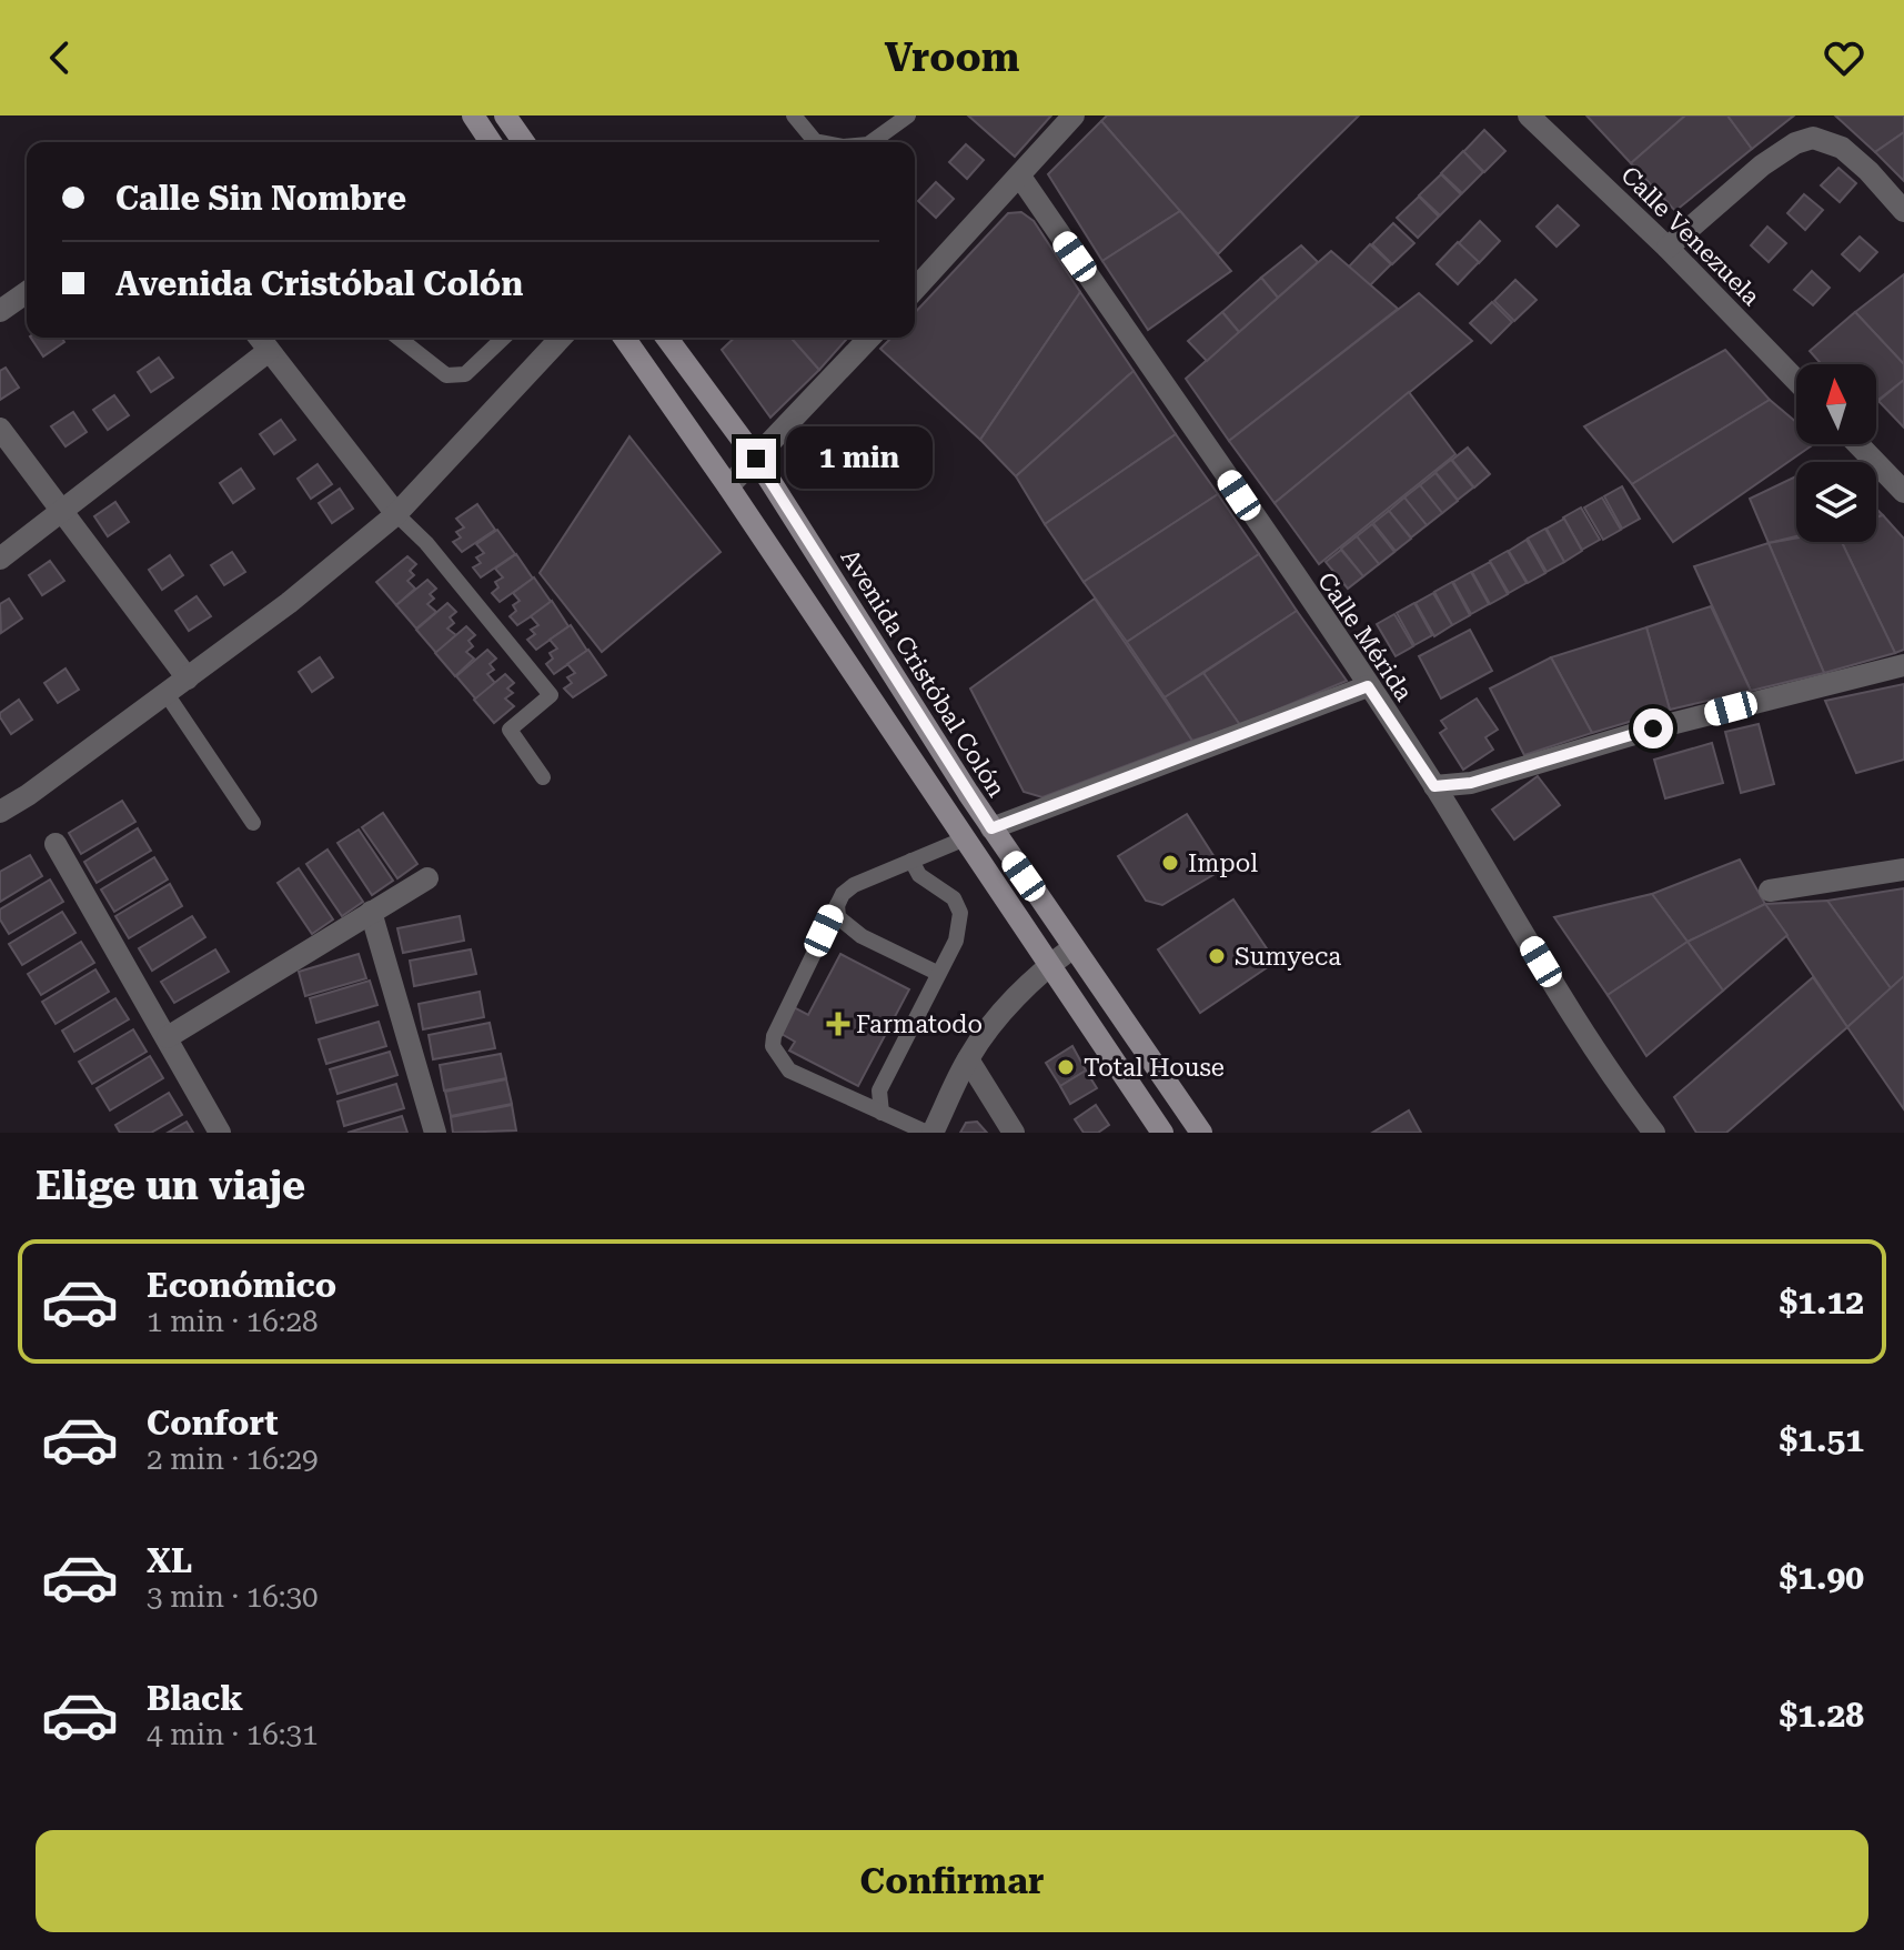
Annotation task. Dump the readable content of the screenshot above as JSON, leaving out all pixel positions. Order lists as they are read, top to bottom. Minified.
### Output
{"streets":{"street":["Calle Venezuela","Calle Mérida","Avenida Cristóbal Colón"]},"places":{"other":["Impol","Sumyeca","Total House"],"health":["Farmatodo"]},"north":"top","page":{"header":"Vroom","banner":["Calle Sin Nombre","Avenida Cristóbal Colón"],"bubble":"1 min","heading":"Elige un viaje","list":[{"name":"Económico","note":"1 min · 16:28","value":"$1.12"},{"name":"Confort","note":"2 min · 16:29","value":"$1.51"},{"name":"XL","note":"3 min · 16:30","value":"$1.90"},{"name":"Black","note":"4 min · 16:31","value":"$1.28"}],"buttons":"Confirmar"}}
